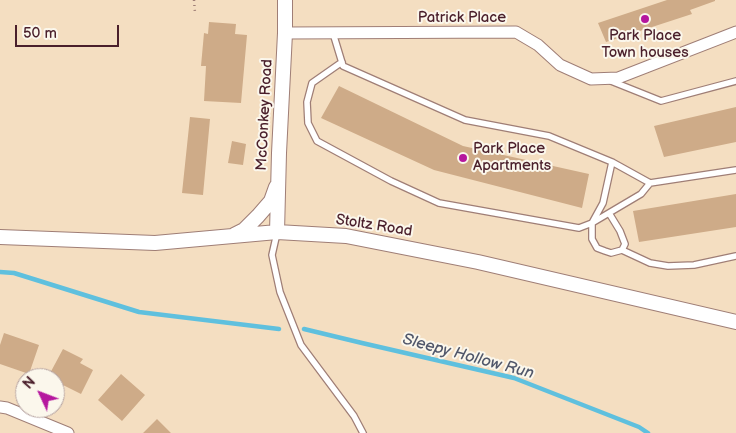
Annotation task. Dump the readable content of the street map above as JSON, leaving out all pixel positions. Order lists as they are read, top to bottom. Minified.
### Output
{"streets":{"street":["Patrick Place","McConkey Road","Stoltz Road"]},"crossings":[["Patrick Place","McConkey Road"],["McConkey Road","Stoltz Road"]],"water":["Sleepy Hollow Run"],"places":["Park Place Town houses","Park Place Apartments"],"scale_bar":"50 m","north":"top left"}
